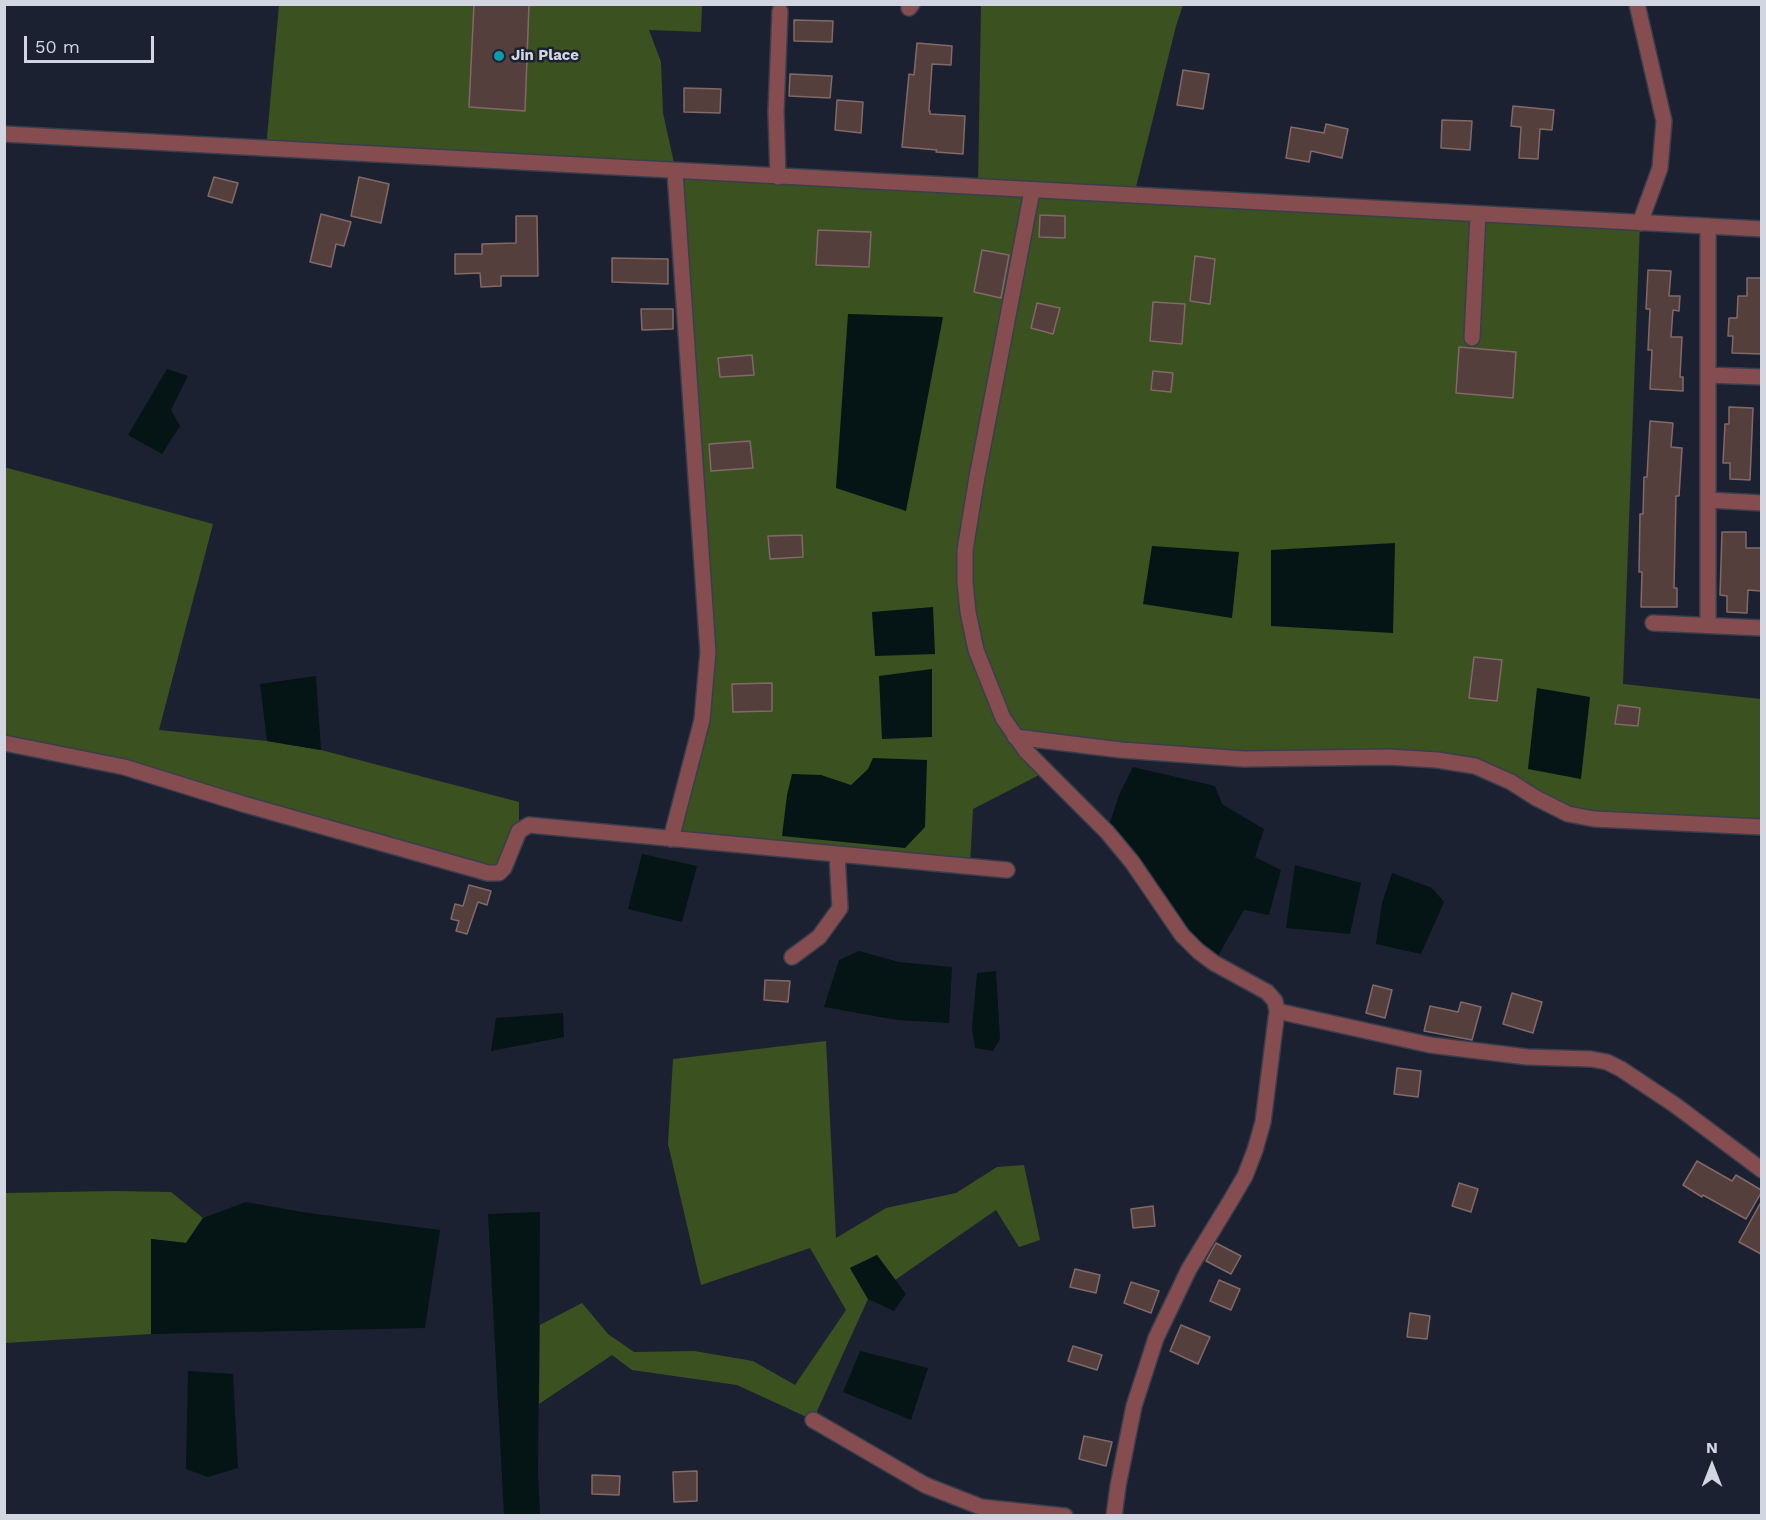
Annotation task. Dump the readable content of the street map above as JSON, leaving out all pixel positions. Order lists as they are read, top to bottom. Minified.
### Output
{"places":["Jin Place"],"scale_bar":"50 m","north":"top"}
